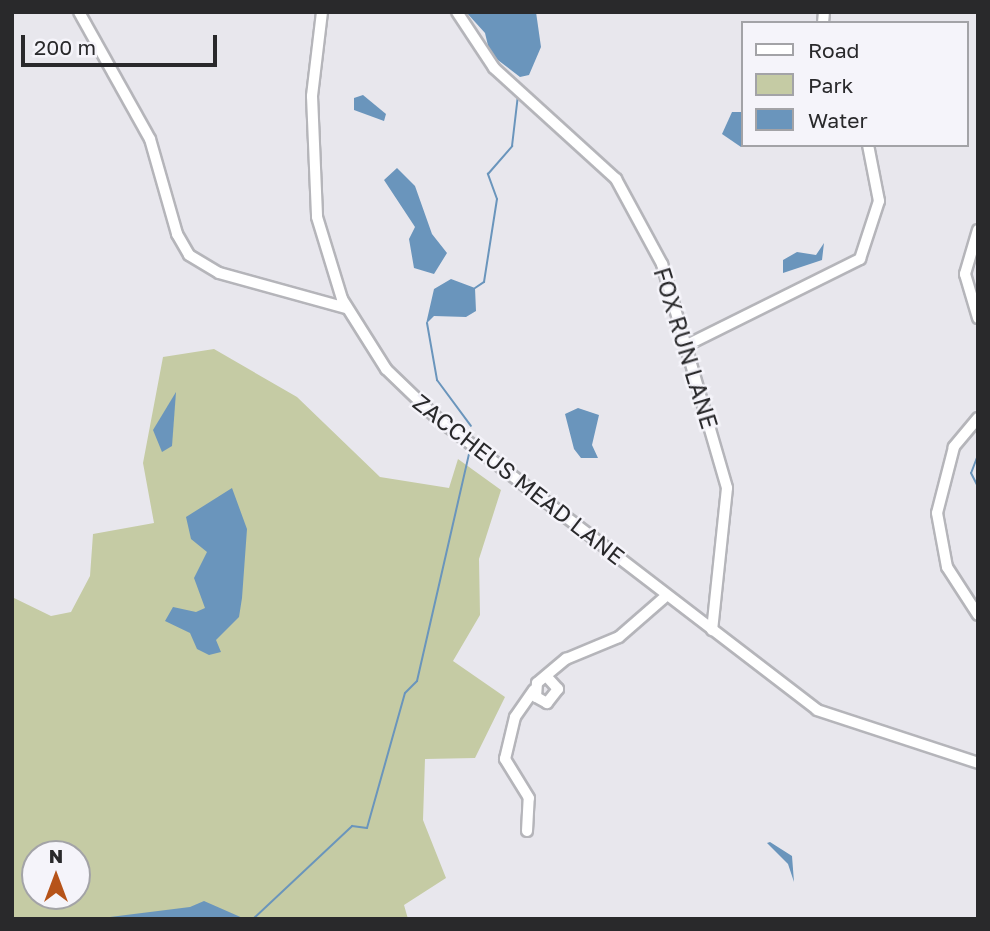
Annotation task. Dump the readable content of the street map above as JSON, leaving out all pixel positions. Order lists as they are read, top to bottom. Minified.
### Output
{"streets":{"street":["FOX RUN LANE","ZACCHEUS MEAD LANE"]},"crossings":[["FOX RUN LANE","ZACCHEUS MEAD LANE"]],"legend":["Road","Park","Water"],"scale_bar":"200 m","north":"top"}
